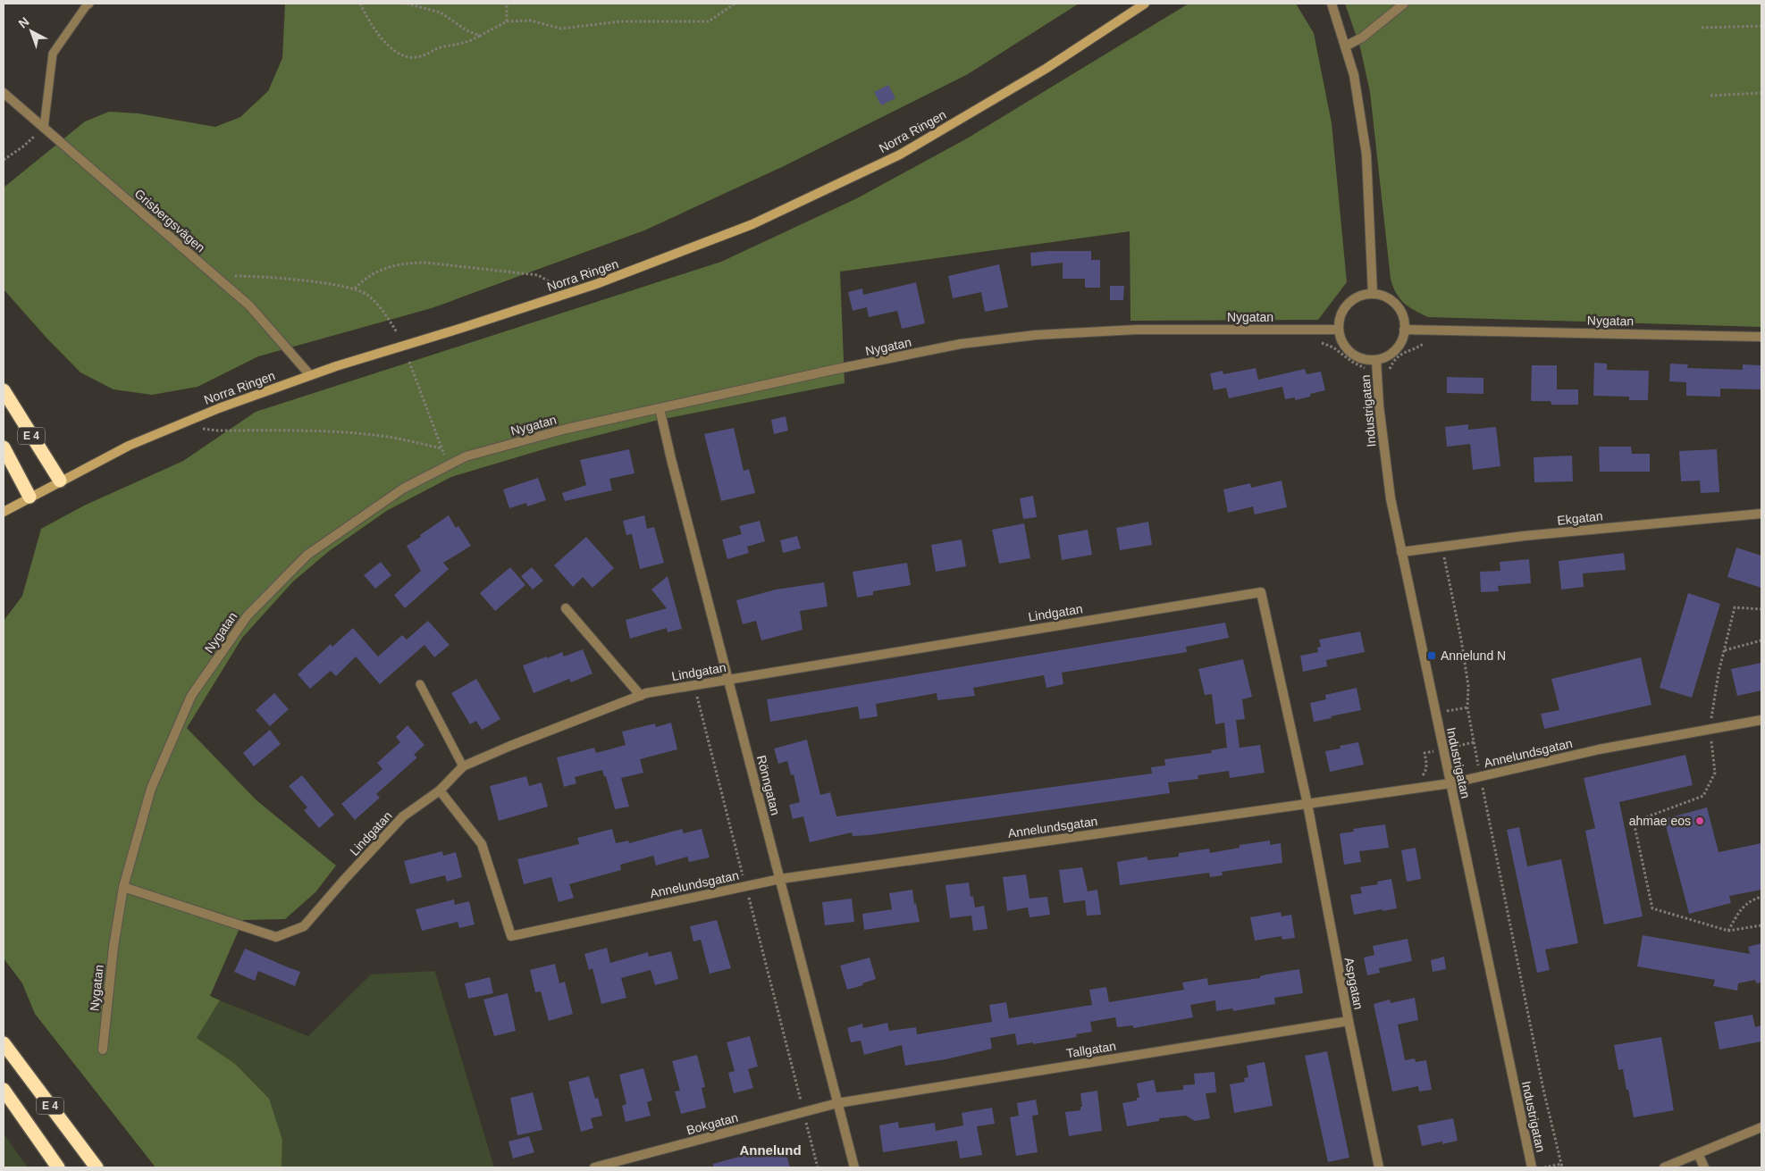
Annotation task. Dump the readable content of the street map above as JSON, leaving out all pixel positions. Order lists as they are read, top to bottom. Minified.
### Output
{"streets":{"highway":["E 4"],"main road":["Norra Ringen"],"street":["Grisbergsvägen","Nygatan","Industrigatan","Ekgatan","Lindgatan","Annelundsgatan","Rönngatan","Aspgatan","Tallgatan","Bokgatan"]},"crossings":[["Norra Ringen","Grisbergsvägen"],["Norra Ringen","E 4"],["Nygatan","Industrigatan"],["Nygatan","Lindgatan"],["Nygatan","Rönngatan"],["Industrigatan","Ekgatan"],["Industrigatan","Annelundsgatan"],["Lindgatan","Annelundsgatan"],["Lindgatan","Rönngatan"],["Lindgatan","Aspgatan"],["Annelundsgatan","Rönngatan"],["Annelundsgatan","Aspgatan"],["Rönngatan","Tallgatan"],["Rönngatan","Bokgatan"],["Aspgatan","Tallgatan"],["Tallgatan","Bokgatan"]],"districts":["Annelund"],"places":{"transit":["Annelund N"],"other":["ahmae eos"]},"north":"top left"}
